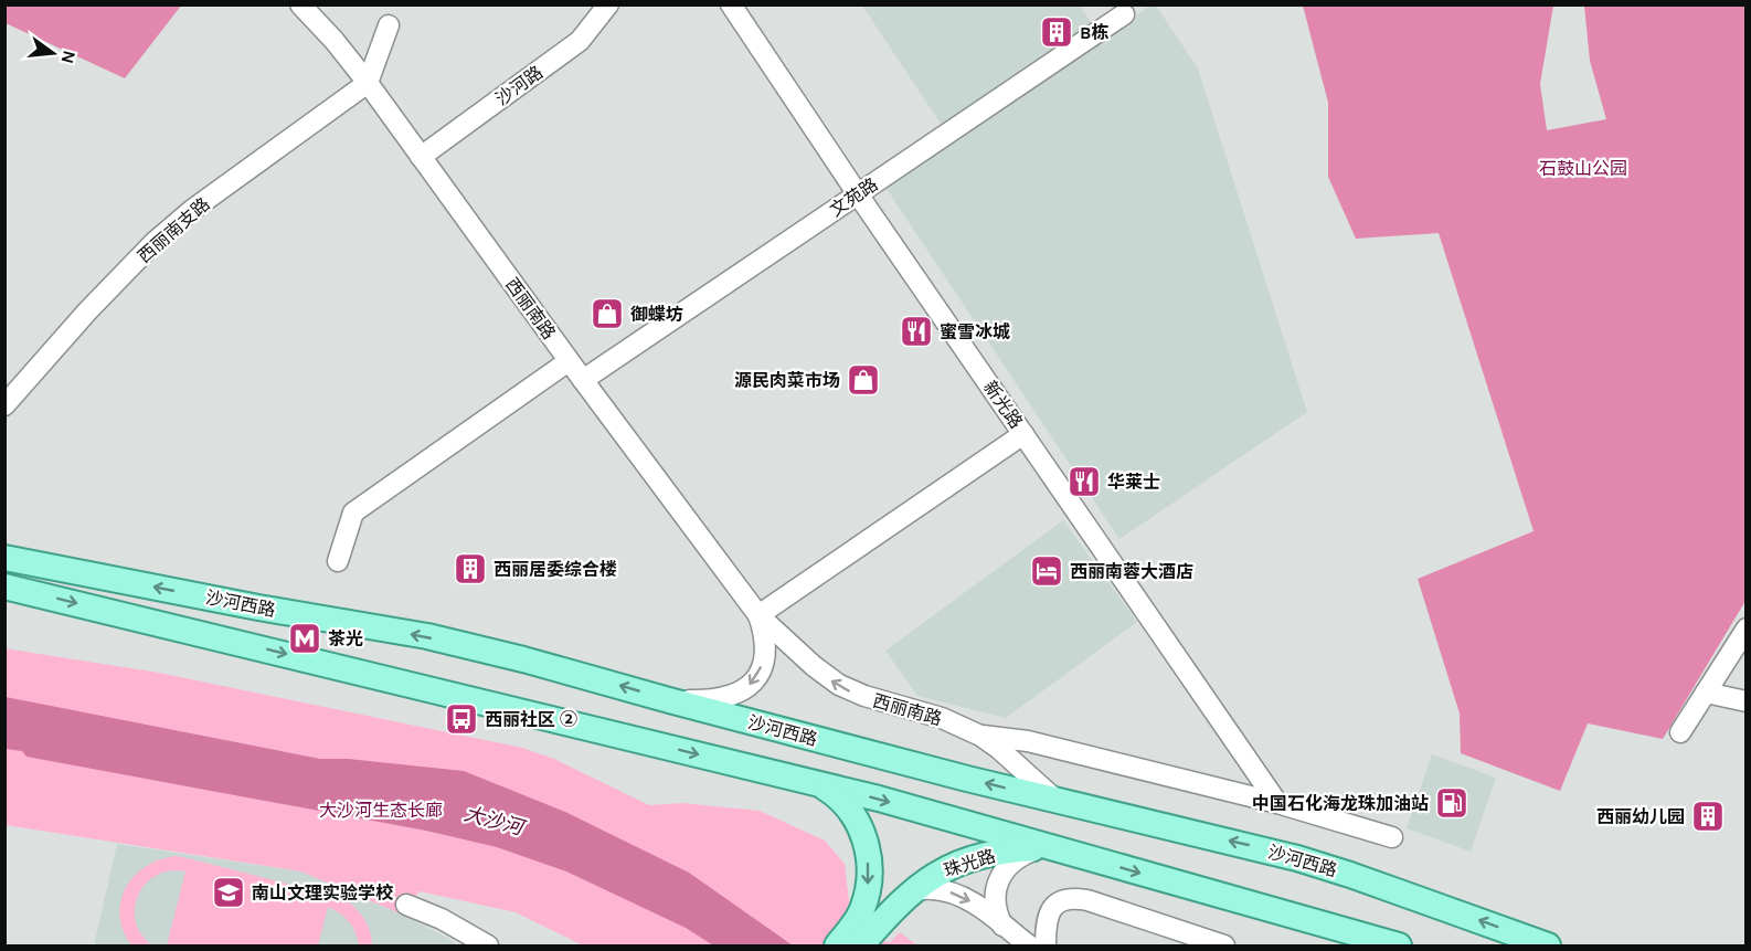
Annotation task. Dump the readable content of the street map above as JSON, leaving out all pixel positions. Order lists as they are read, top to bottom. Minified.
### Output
{"streets":{"main road":["沙河西路","珠光路"],"street":["沙河路","文苑路","西丽南支路","西丽南路","新光路"]},"crossings":[["沙河路","西丽南路"],["文苑路","西丽南路"],["文苑路","新光路"],["西丽南支路","西丽南路"],["西丽南路","沙河西路"],["沙河西路","珠光路"]],"one_way":["珠光路"],"water":["大沙河"],"parks":["石鼓山公园","大沙河生态长廊"],"places":{"building":["B栋","西丽居委综合楼","西丽幼儿园"],"shop":["御蝶坊","源民肉菜市场"],"restaurant":["蜜雪冰城","华莱士"],"hotel":["西丽南蓉大酒店"],"metro station":["茶光"],"bus stop":["西丽社区 ②"],"fuel station":["中国石化海龙珠加油站"],"school or university":["南山文理实验学校"]},"north":"right"}
